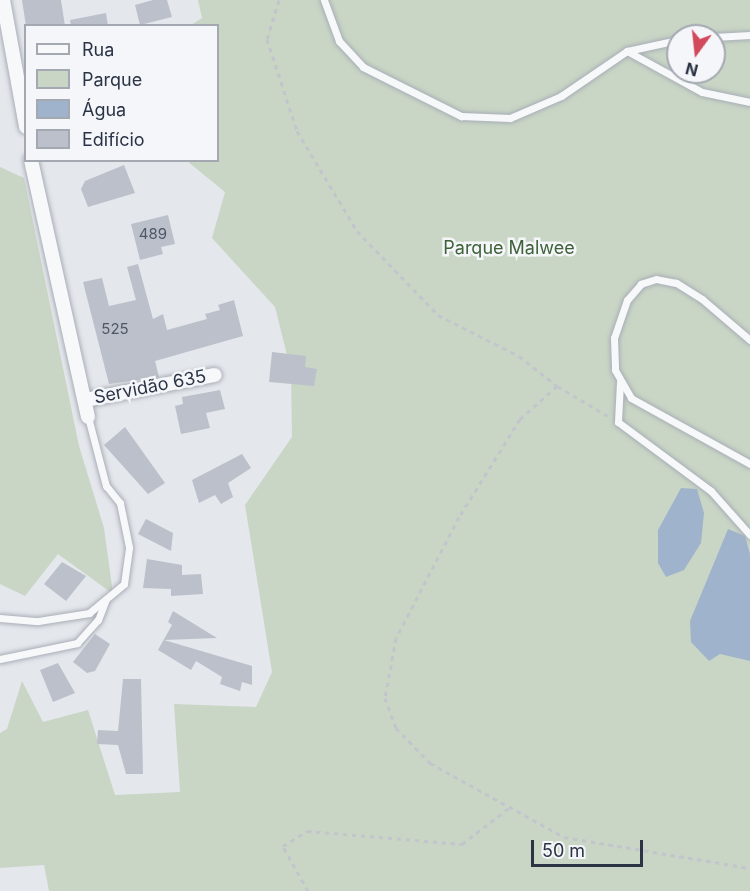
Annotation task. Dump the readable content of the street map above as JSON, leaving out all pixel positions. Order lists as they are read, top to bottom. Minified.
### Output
{"streets":{"street":["Servidão 635"]},"parks":["Parque Malwee"],"house_numbers":["489","525"],"legend":["Rua","Parque","Água","Edifício"],"scale_bar":"50 m","north":"bottom"}
